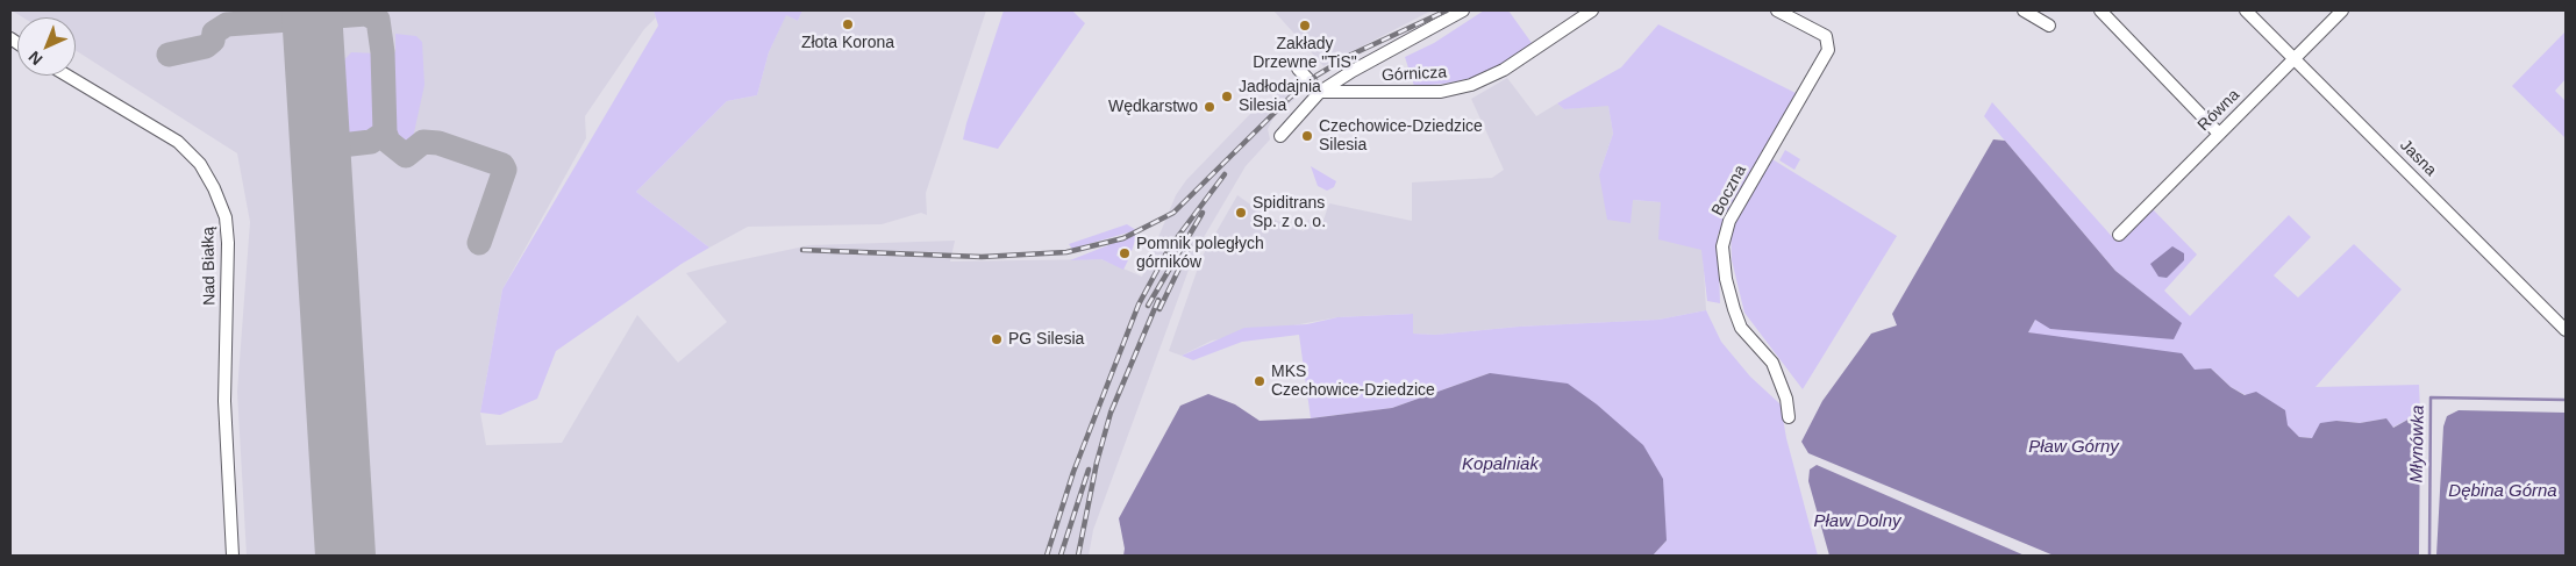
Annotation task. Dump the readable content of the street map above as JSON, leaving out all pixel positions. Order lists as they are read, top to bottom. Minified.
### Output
{"streets":{"street":["Górnicza","Równa","Jasna","Boczna","Nad Białką"]},"crossings":[["Równa","Jasna"]],"water":["Młynówka","Pław Górny","Kopalniak","Dębina Górna","Pław Dolny"],"places":["Złota Korona","Zakłady Drzewne \"TiS\"","Jadłodajnia Silesia","Wędkarstwo","Czechowice-Dziedzice Silesia","Spiditrans Sp. z o. o.","Pomnik poległych górników","PG Silesia","MKS Czechowice-Dziedzice"],"north":"bottom left"}
